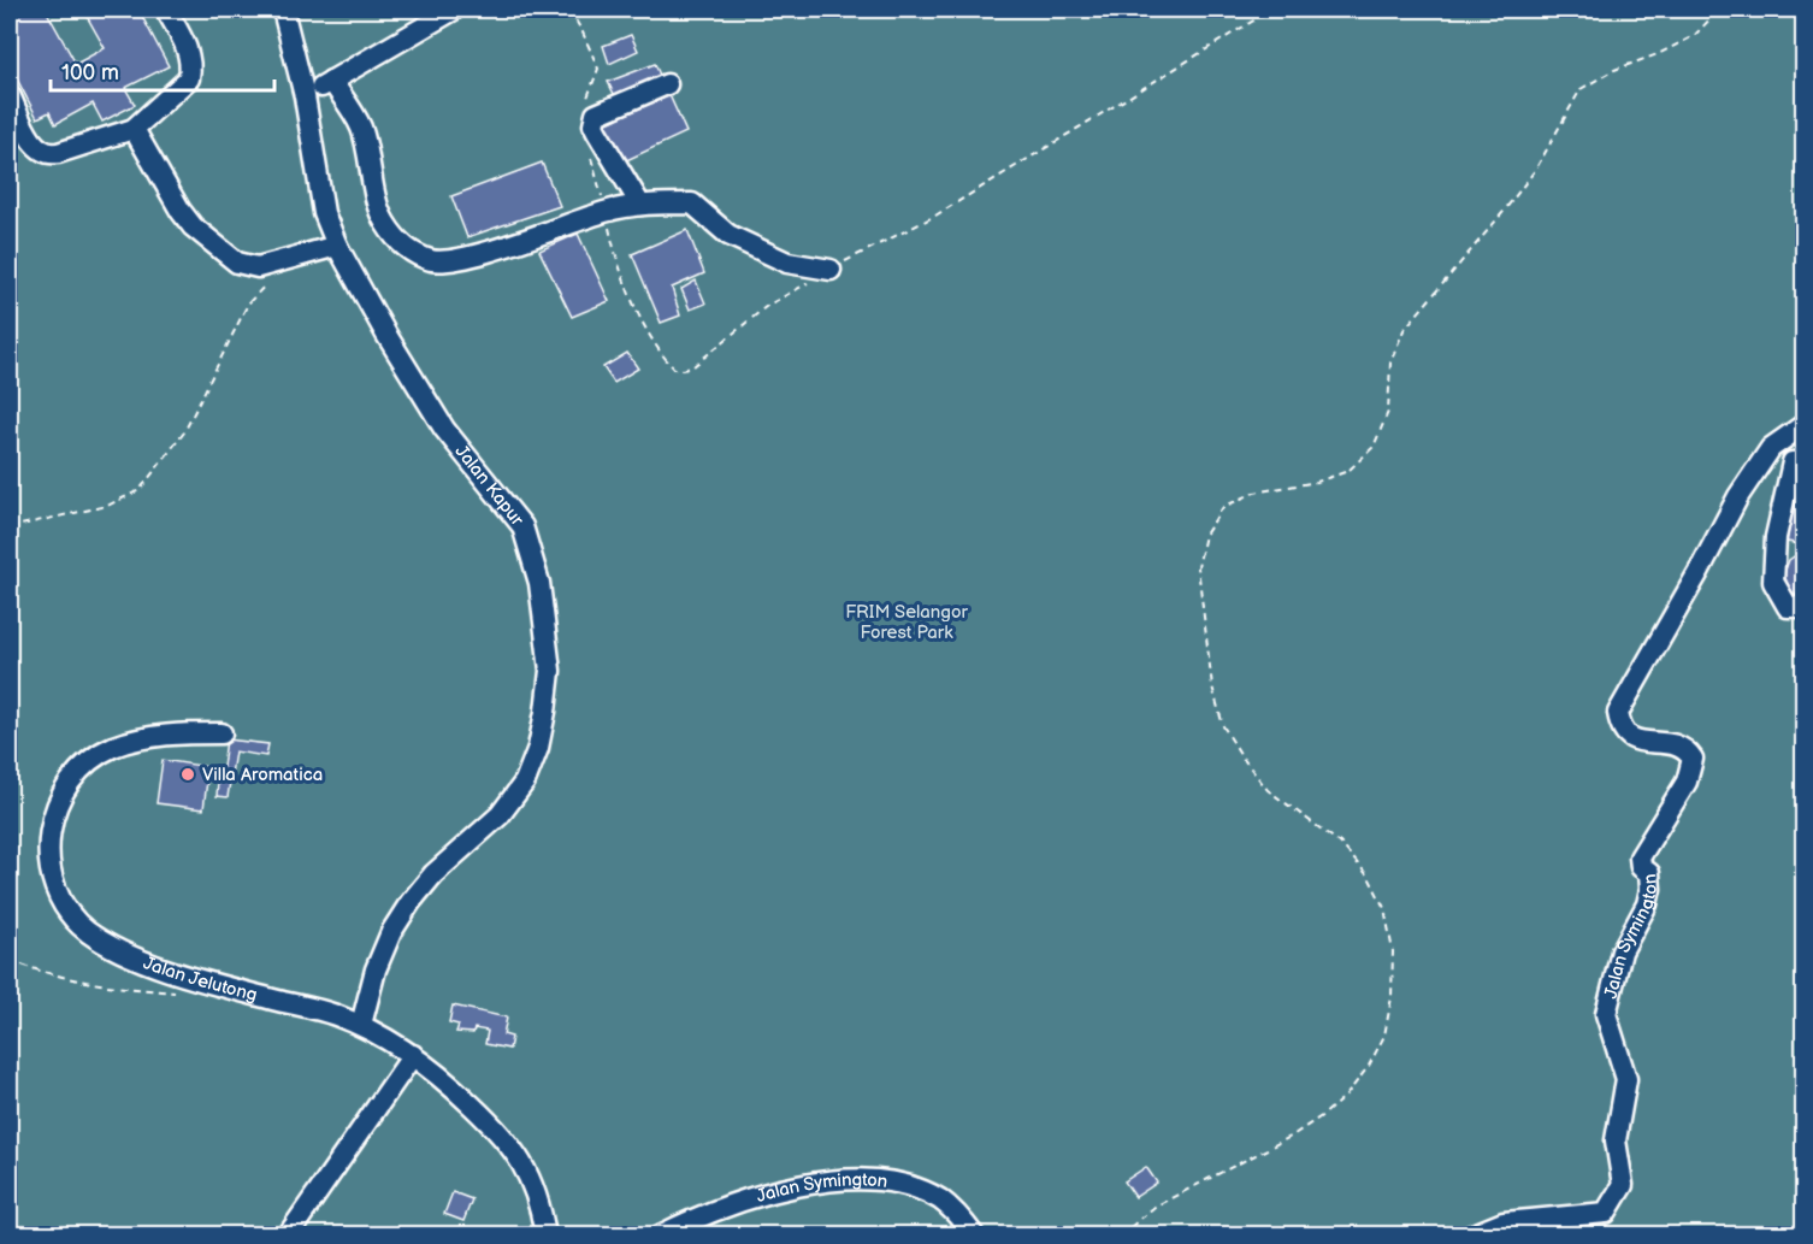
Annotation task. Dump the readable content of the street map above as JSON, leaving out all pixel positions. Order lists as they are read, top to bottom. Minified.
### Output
{"streets":{"street":["Jalan Kapur","Jalan Symington","Jalan Jelutong"]},"crossings":[["Jalan Kapur","Jalan Jelutong"]],"parks":["FRIM Selangor Forest Park"],"places":["Villa Aromatica"],"scale_bar":"100 m"}
